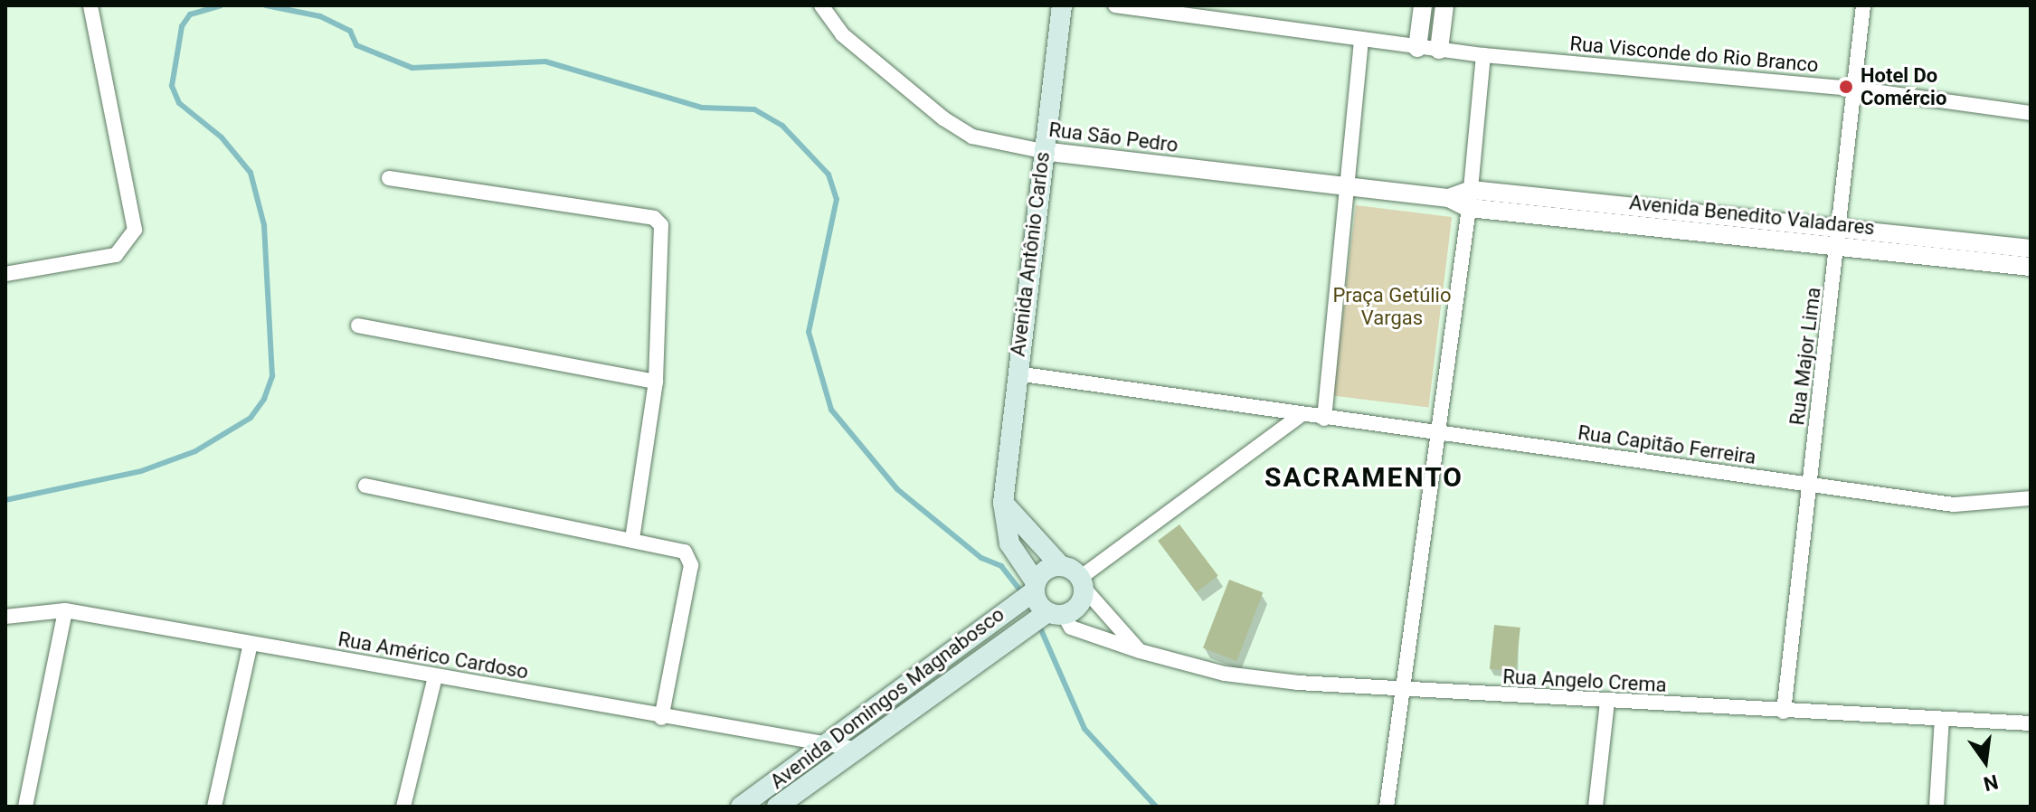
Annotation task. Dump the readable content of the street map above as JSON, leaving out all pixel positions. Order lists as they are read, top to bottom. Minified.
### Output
{"streets":{"main road":["Avenida Antônio Carlos","Avenida Domingos Magnabosco"],"street":["Rua Visconde do Rio Branco","Rua São Pedro","Avenida Benedito Valadares","Rua Major Lima","Rua Capitão Ferreira","Rua Américo Cardoso","Rua Angelo Crema"]},"crossings":[["Rua Visconde do Rio Branco","Rua Major Lima"],["Rua São Pedro","Avenida Benedito Valadares"],["Rua São Pedro","Avenida Antônio Carlos"],["Avenida Benedito Valadares","Rua Major Lima"],["Avenida Antônio Carlos","Rua Capitão Ferreira"],["Avenida Antônio Carlos","Rua Angelo Crema"],["Avenida Antônio Carlos","Avenida Domingos Magnabosco"],["Rua Major Lima","Rua Capitão Ferreira"],["Rua Major Lima","Rua Angelo Crema"],["Rua Américo Cardoso","Avenida Domingos Magnabosco"]],"districts":["SACRAMENTO"],"parks":["Praça Getúlio Vargas"],"places":["Hotel Do Comércio"],"north":"bottom"}
